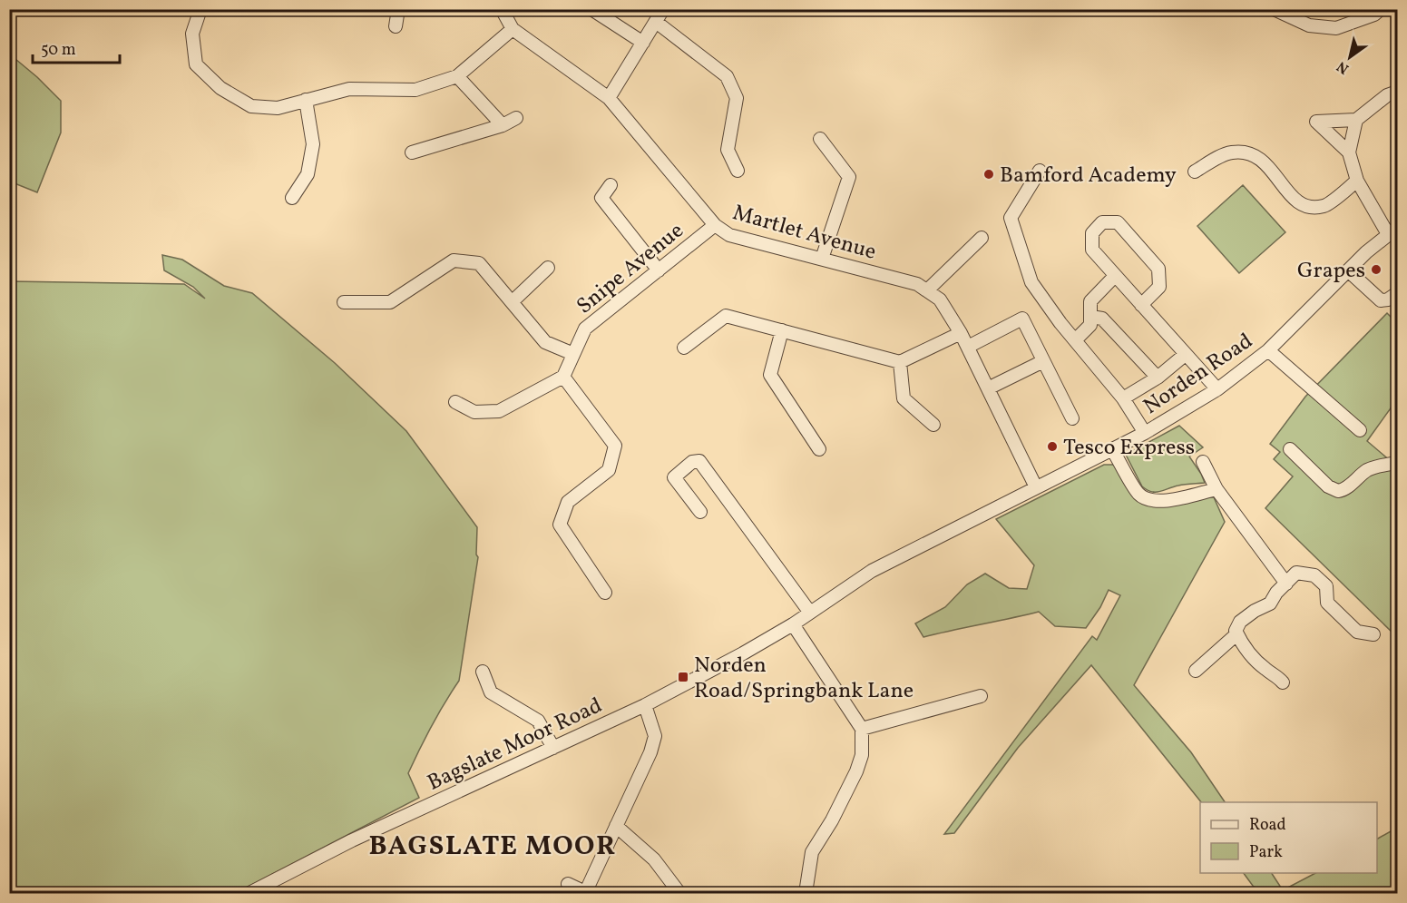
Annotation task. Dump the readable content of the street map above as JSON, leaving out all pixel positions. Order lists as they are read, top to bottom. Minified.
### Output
{"streets":{"street":["Martlet Avenue","Snipe Avenue","Norden Road","Bagslate Moor Road"]},"crossings":[["Martlet Avenue","Snipe Avenue"],["Martlet Avenue","Norden Road"],["Norden Road","Bagslate Moor Road"]],"districts":["BAGSLATE MOOR"],"places":{"other":["Bamford Academy","Grapes","Tesco Express"],"transit":["Norden Road/Springbank Lane"]},"legend":["Road","Park"],"scale_bar":"50 m","north":"bottom left"}
